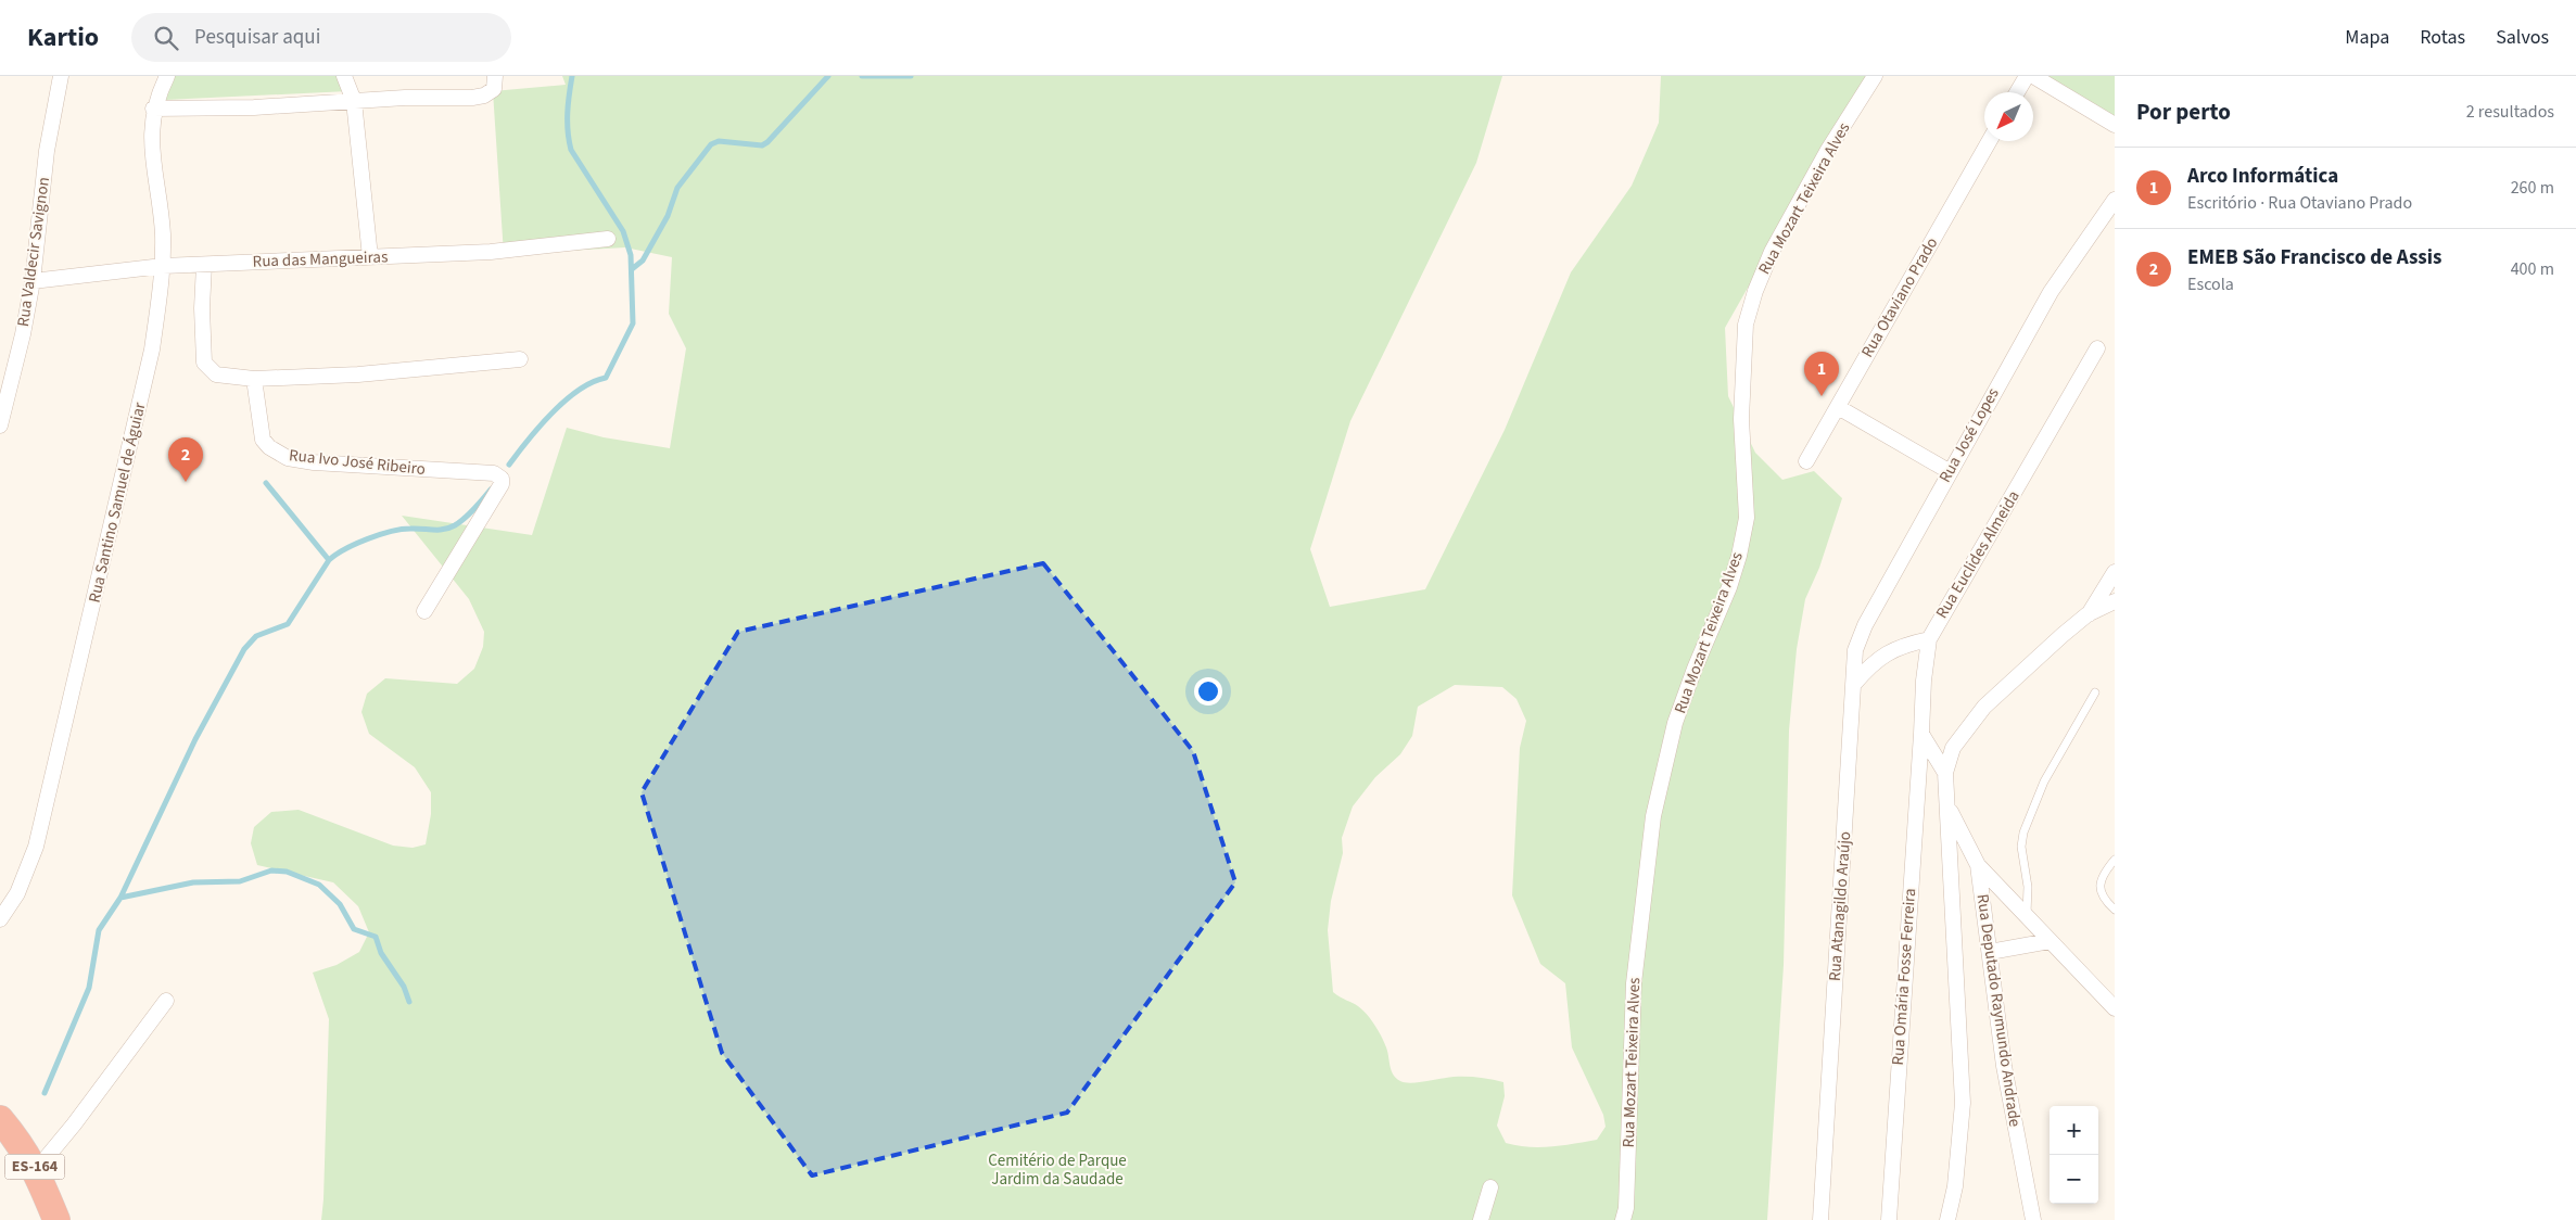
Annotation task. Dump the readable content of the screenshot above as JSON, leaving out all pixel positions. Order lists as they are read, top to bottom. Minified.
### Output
{"streets":{"highway":["ES-164"],"street":["Rua Mozart Teixeira Alves","Rua Valdecir Savignon","Rua das Mangueiras","Rua Otaviano Prado","Rua José Lopes","Rua Ivo José Ribeiro","Rua Santino Samuel de Águiar","Rua Euclides Almeida","Rua Atanagildo Araújo","Rua Omária Fosse Ferreira","Rua Deputado Raymundo Andrade"]},"crossings":[["Rua Valdecir Savignon","Rua das Mangueiras"],["Rua das Mangueiras","Rua Santino Samuel de Águiar"],["Rua José Lopes","Rua Atanagildo Araújo"],["Rua Euclides Almeida","Rua Omária Fosse Ferreira"]],"parks":["Cemitério de Parque Jardim da Saudade"],"north":"bottom left","page":{"header":"Kartio","search":"Pesquisar aqui","nav":["Mapa","Rotas","Salvos"],"heading":["Por perto","2 resultados"],"list":[{"mark":"1","name":"Arco Informática","note":"Escritório · Rua Otaviano Prado","value":"260 m"},{"mark":"2","name":"EMEB São Francisco de Assis","note":"Escola","value":"400 m"}],"pins":["1","2"],"map_buttons":["+","−"]}}
